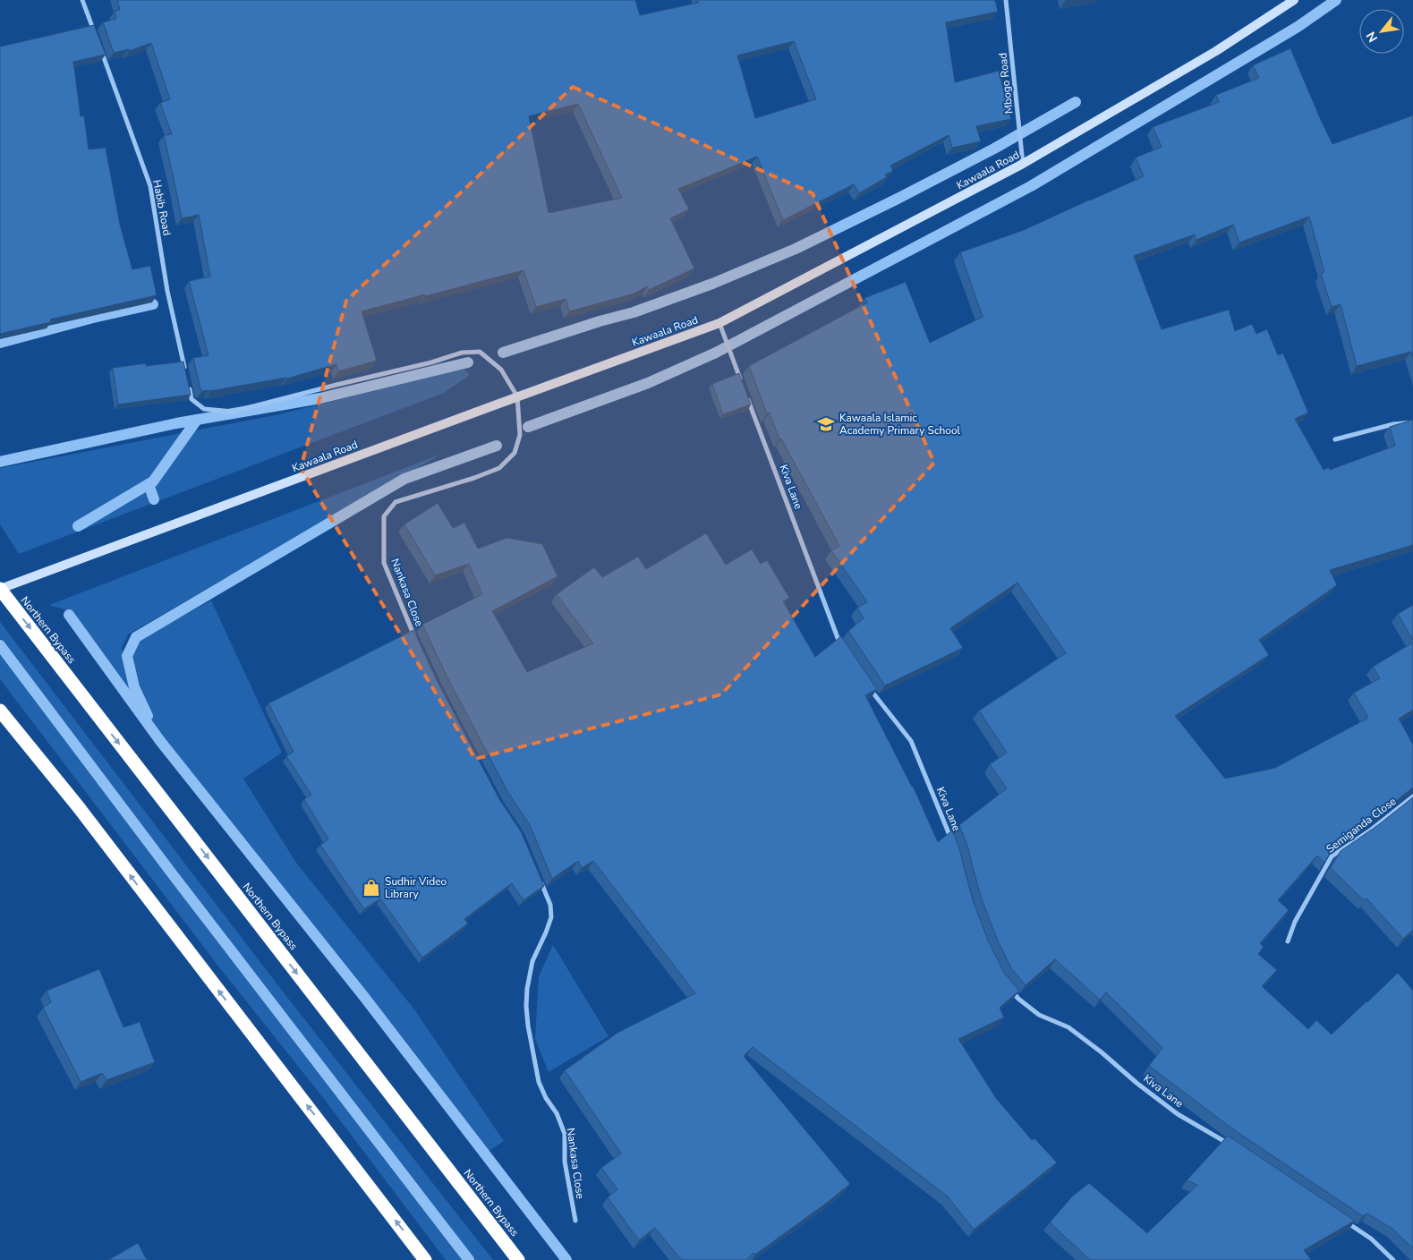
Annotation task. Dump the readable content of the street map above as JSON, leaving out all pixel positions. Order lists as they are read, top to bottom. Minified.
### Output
{"streets":{"highway":["Northern Bypass"],"street":["Mbogo Road","Kawaala Road","Habib Road","Kiva Lane","Nankasa Close","Semiganda Close"]},"crossings":[["Mbogo Road","Kawaala Road"],["Kawaala Road","Nankasa Close"],["Kawaala Road","Northern Bypass"]],"places":{"school or university":["Kawaala Islamic Academy Primary School"],"shop":["Sudhir Video Library"]},"north":"bottom left"}
